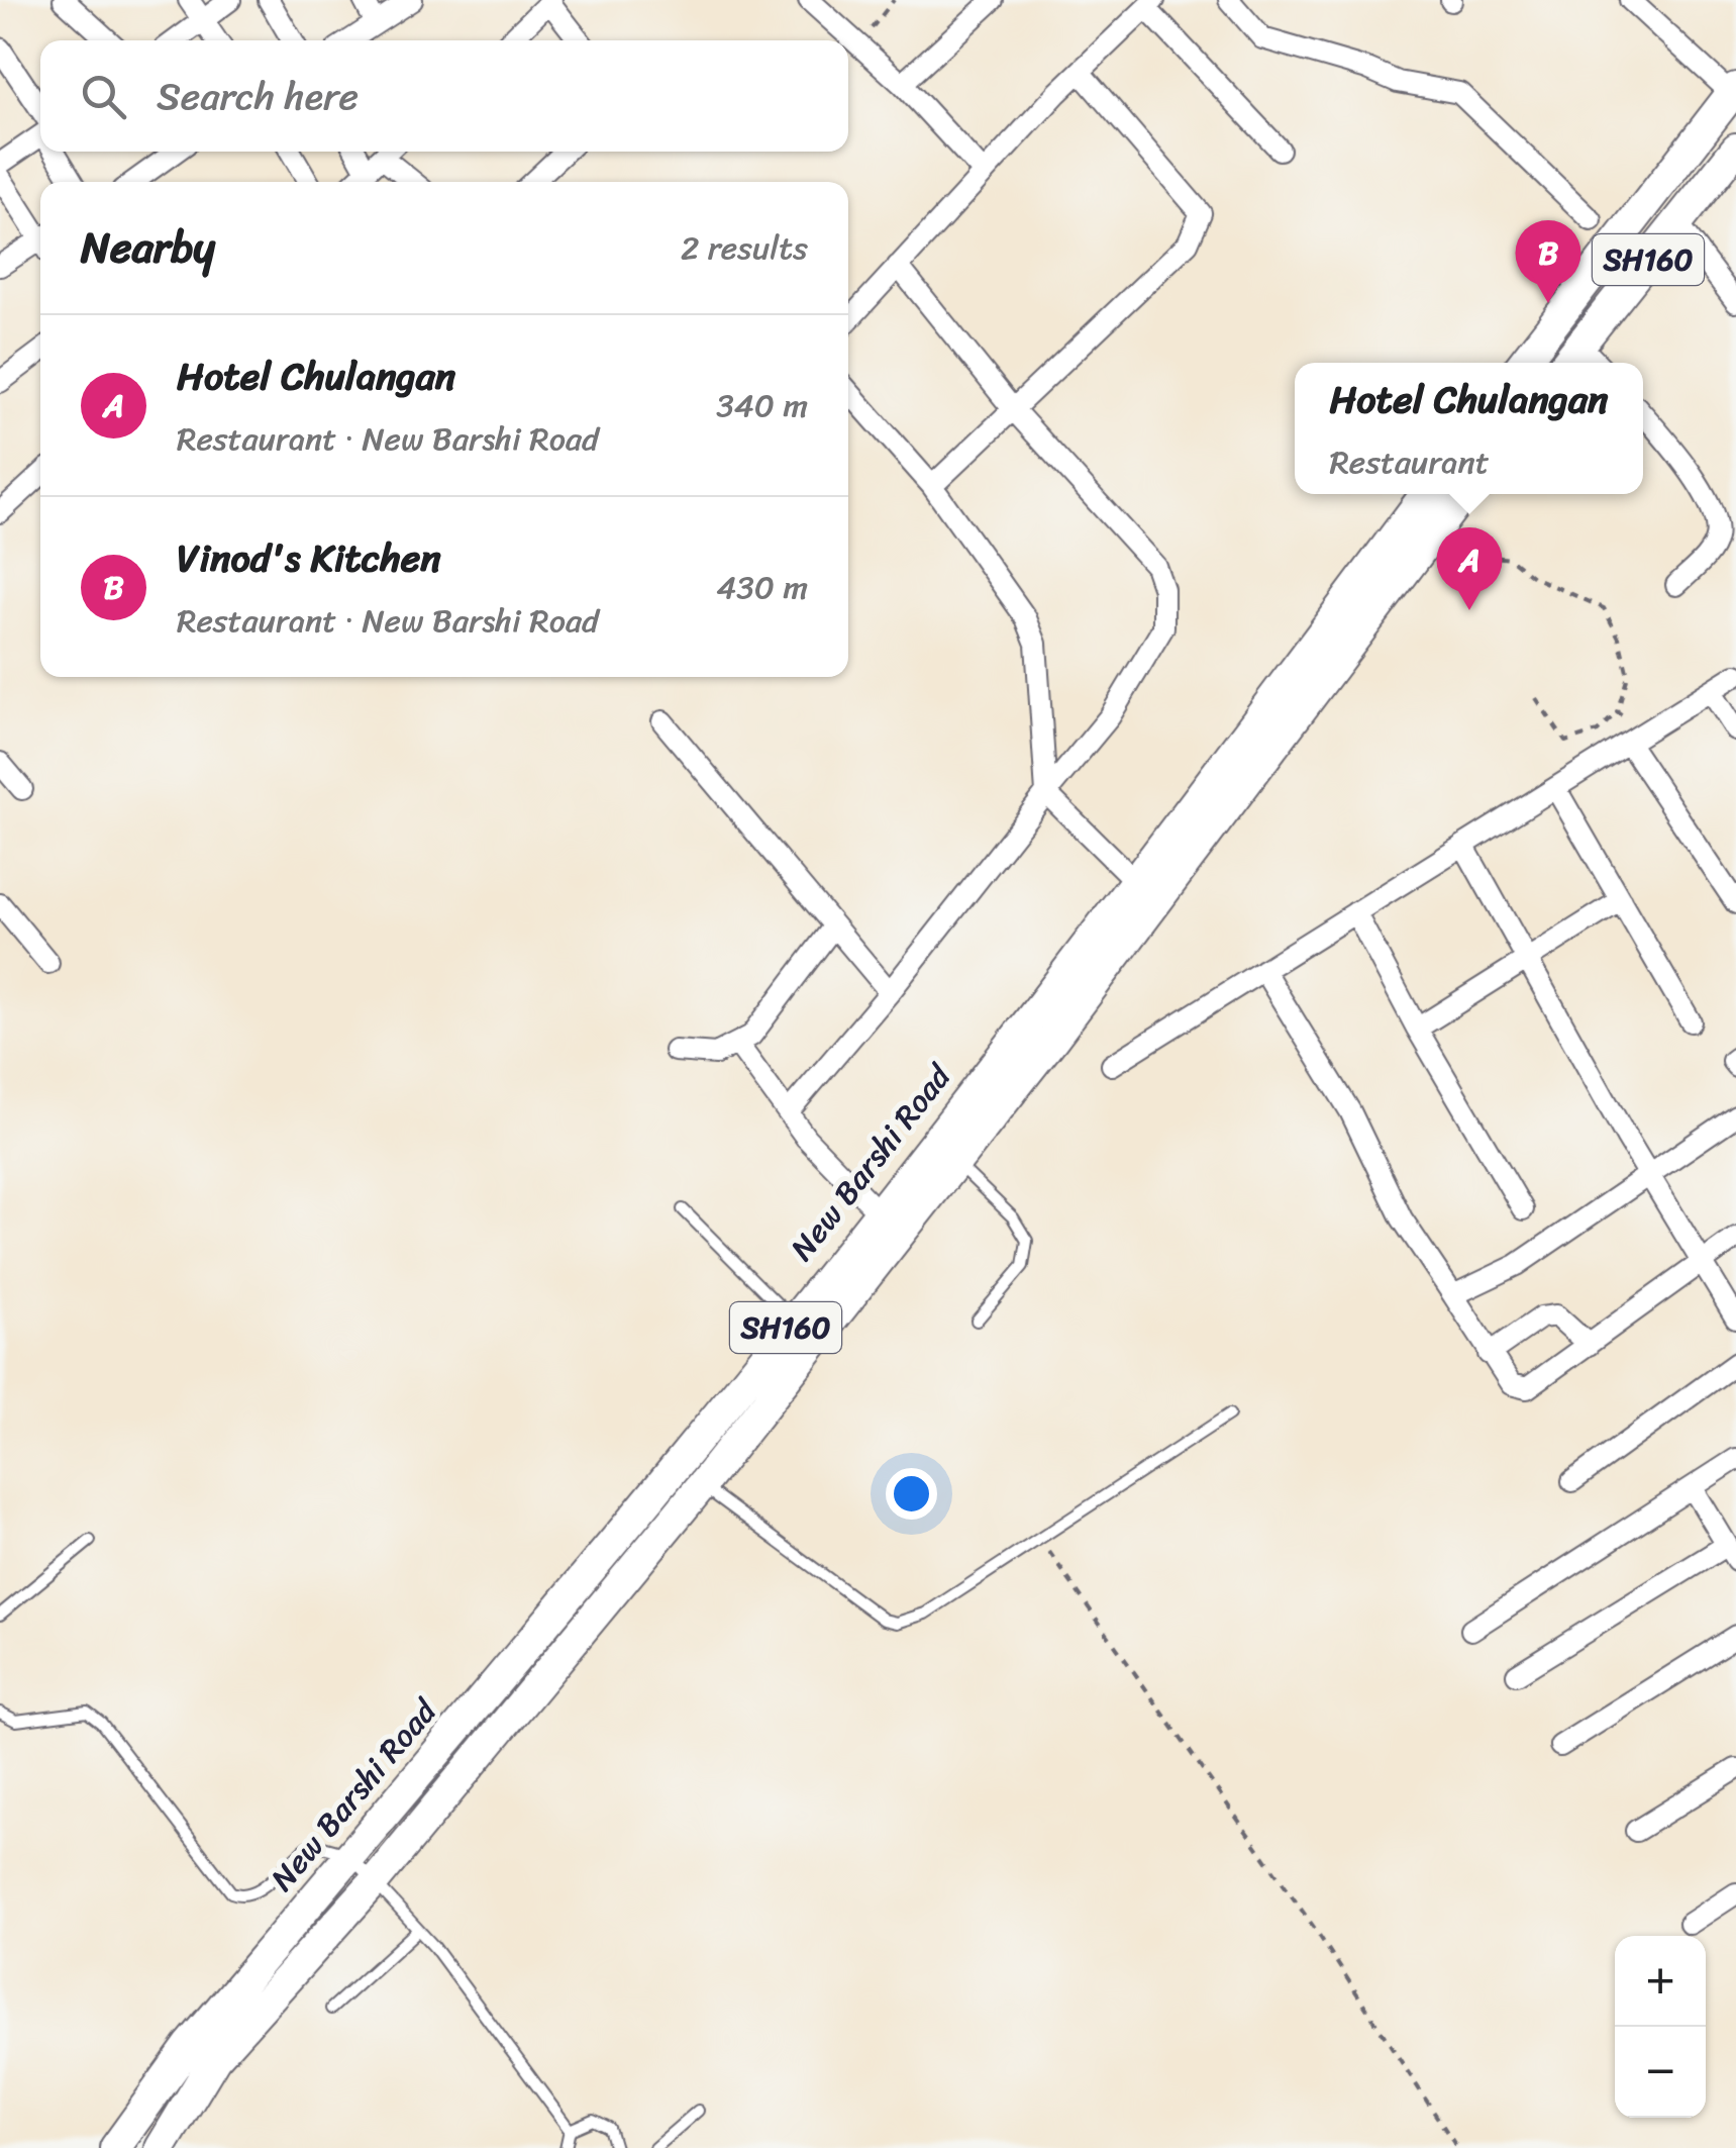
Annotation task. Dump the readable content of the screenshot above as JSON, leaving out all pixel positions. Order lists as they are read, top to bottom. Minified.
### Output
{"streets":{"main road":["SH160","New Barshi Road"]},"page":{"search":"Search here","heading":["Nearby","2 results"],"pins":["B","A"],"list":[{"mark":"A","name":"Hotel Chulangan","note":"Restaurant · New Barshi Road","value":"340 m"},{"mark":"B","name":"Vinod's Kitchen","note":"Restaurant · New Barshi Road","value":"430 m"}],"popup":["Hotel Chulangan","Restaurant"],"map_buttons":["+","−"]}}
